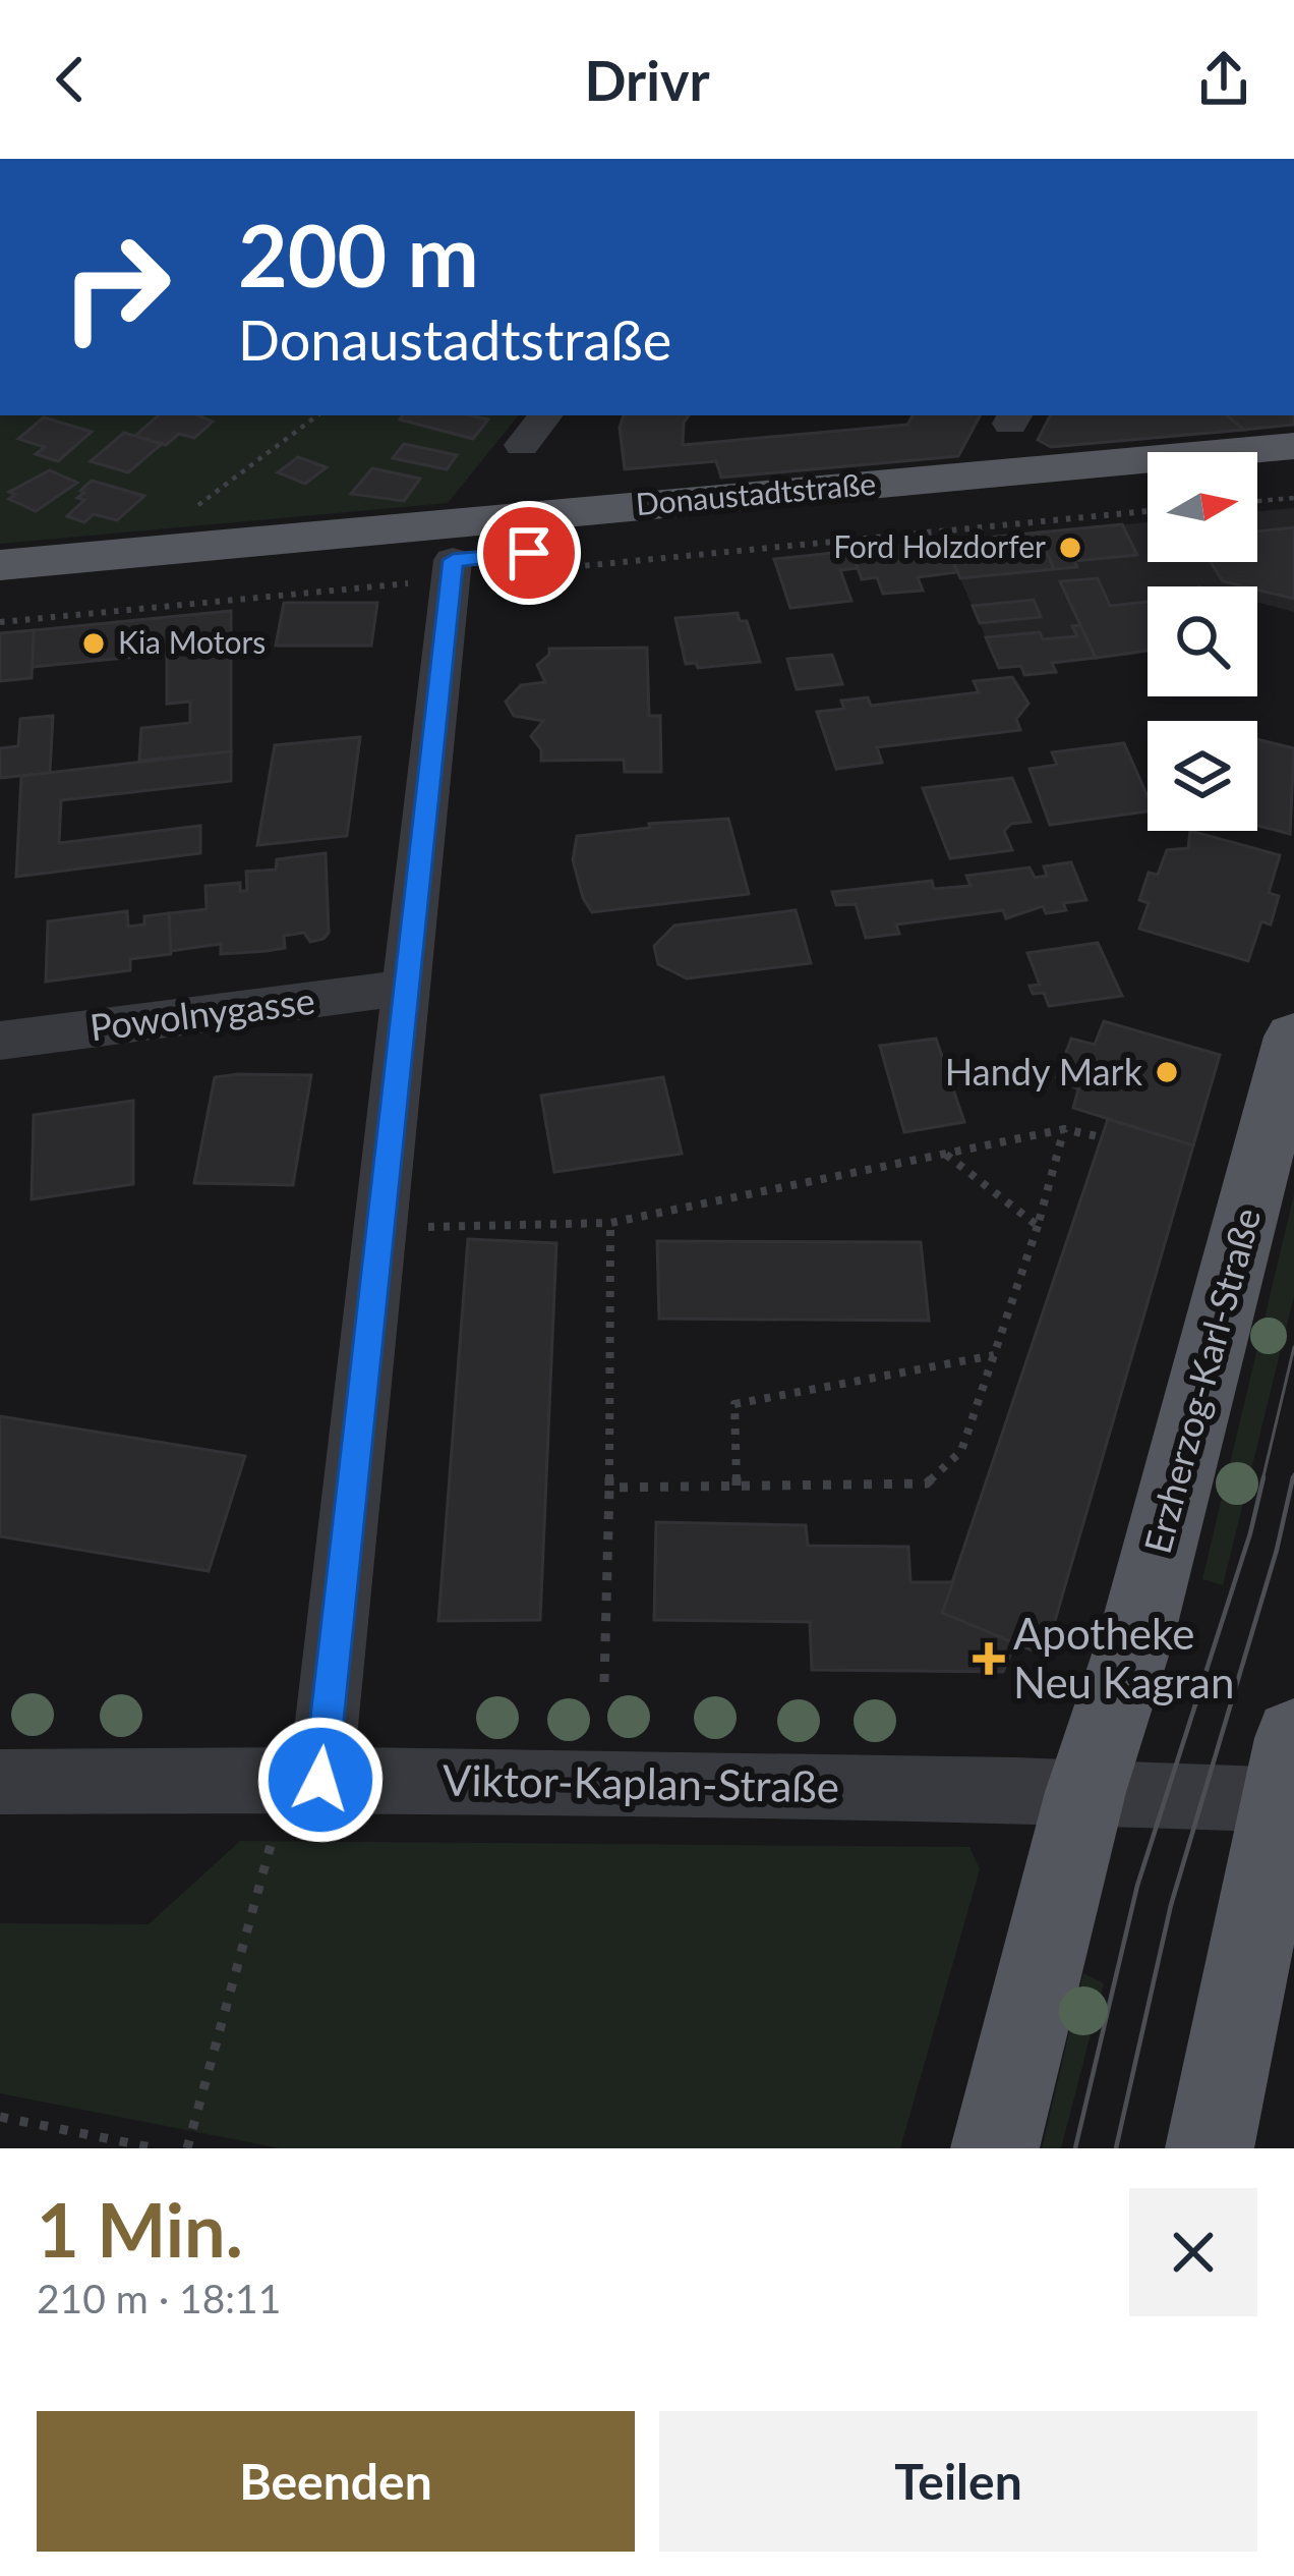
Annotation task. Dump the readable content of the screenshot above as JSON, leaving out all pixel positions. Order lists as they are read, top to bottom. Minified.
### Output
{"streets":{"main road":["Donaustadtstraße","Erzherzog-Karl-Straße"],"street":["Powolnygasse","Viktor-Kaplan-Straße"]},"crossings":[["Erzherzog-Karl-Straße","Viktor-Kaplan-Straße"]],"places":{"other":["Ford Holzdorfer","Kia Motors","Handy Mark"],"health":["Apotheke Neu Kagran"]},"north":"right","page":{"header":"Drivr","turn":["200 m","Donaustadtstraße"],"heading":["1 Min.","210 m · 18:11"],"buttons":["Beenden","Teilen"]}}
